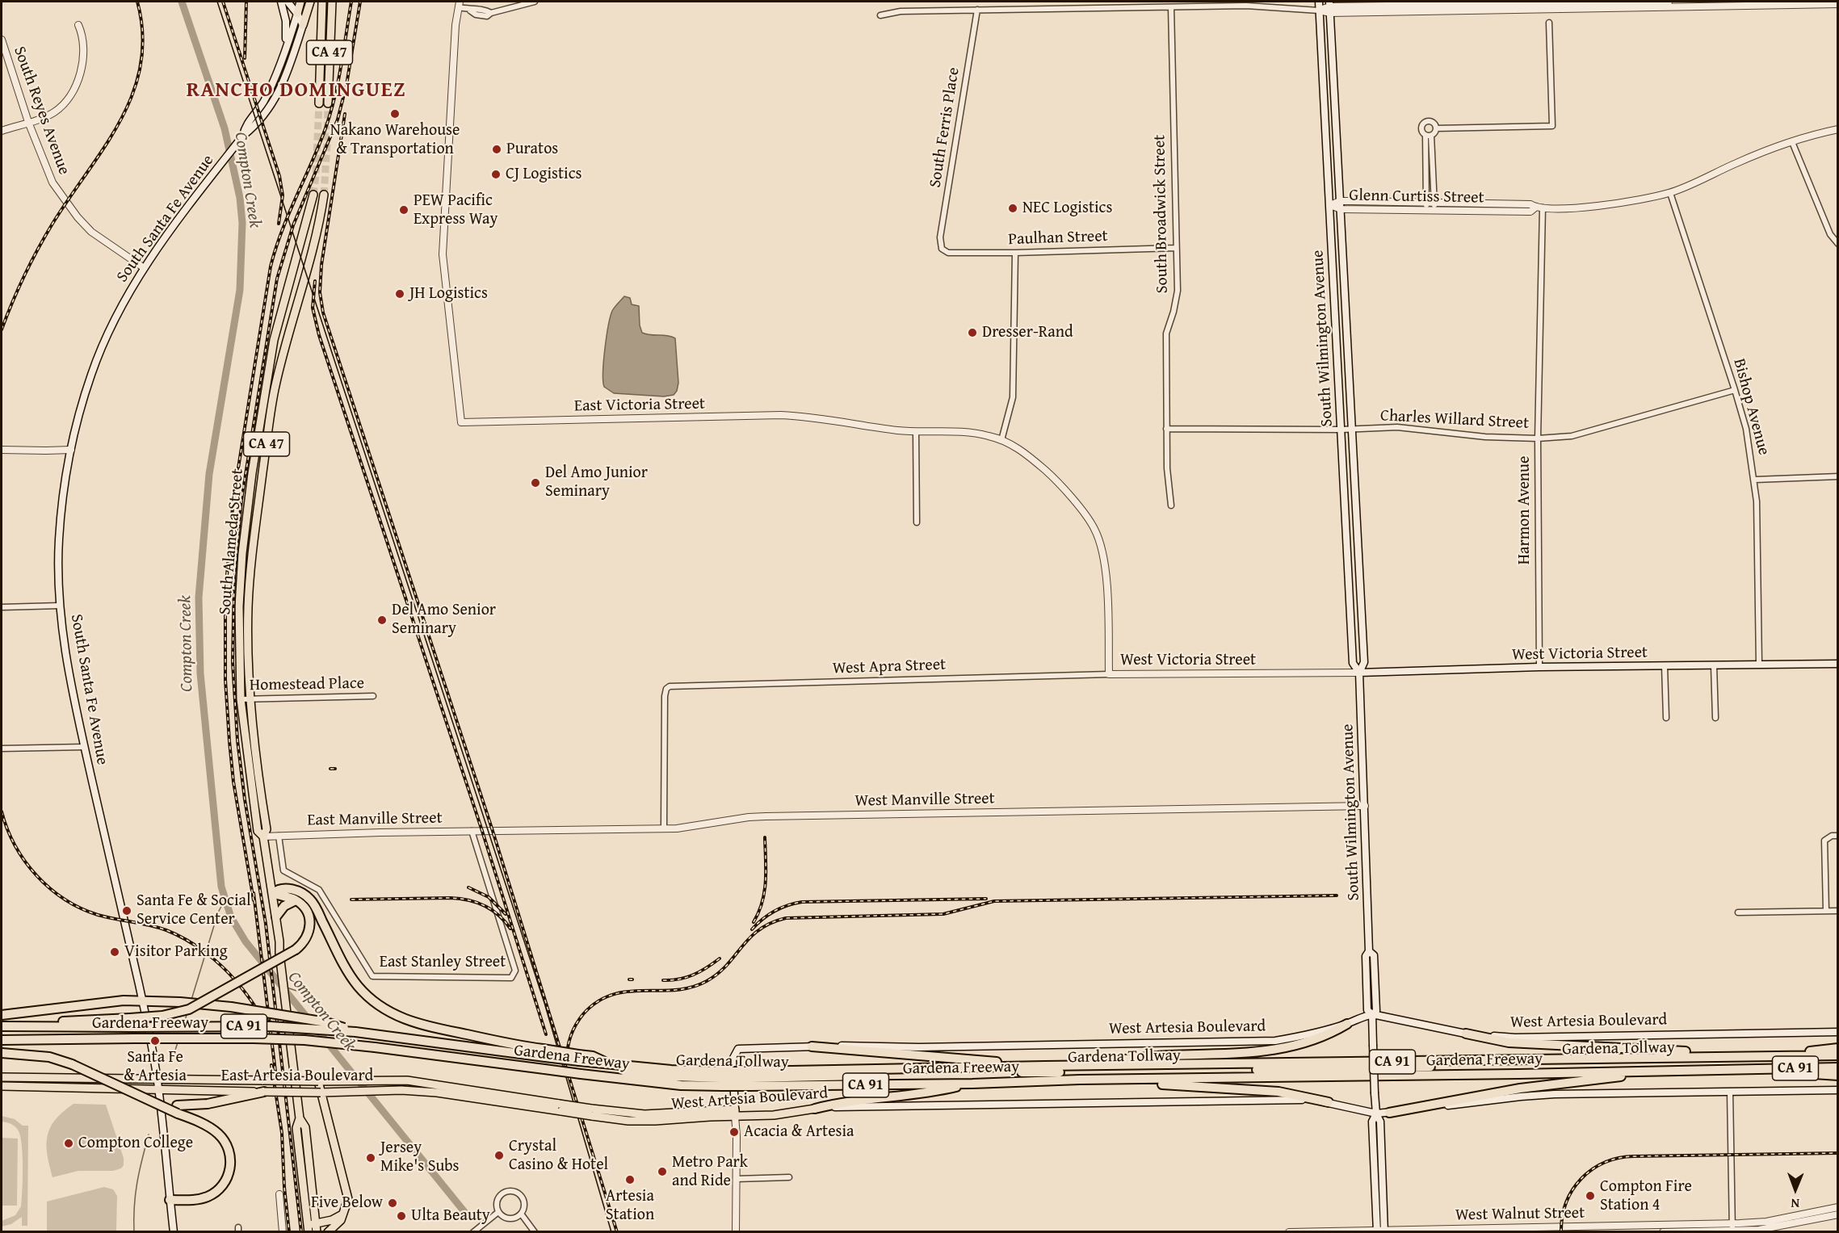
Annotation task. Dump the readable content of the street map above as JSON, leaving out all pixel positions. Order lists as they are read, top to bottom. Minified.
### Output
{"streets":{"highway":["Gardena Freeway","CA 91","Gardena Tollway"],"main road":["CA 47","South Santa Fe Avenue","South Wilmington Avenue","South Alameda Street","West Victoria Street","West Artesia Boulevard","East Artesia Boulevard"],"street":["South Reyes Avenue","South Ferris Place","Glenn Curtiss Street","South Broadwick Street","Paulhan Street","East Victoria Street","Bishop Avenue","Charles Willard Street","Harmon Avenue","West Apra Street","Homestead Place","West Manville Street","East Manville Street","East Stanley Street","West Walnut Street"]},"crossings":[["South Reyes Avenue","South Santa Fe Avenue"],["South Ferris Place","Paulhan Street"],["Glenn Curtiss Street","South Wilmington Avenue"],["Glenn Curtiss Street","Bishop Avenue"],["Glenn Curtiss Street","Harmon Avenue"],["South Broadwick Street","Paulhan Street"],["South Broadwick Street","Charles Willard Street"],["South Santa Fe Avenue","East Artesia Boulevard"],["South Wilmington Avenue","Charles Willard Street"],["South Wilmington Avenue","West Victoria Street"],["South Wilmington Avenue","West Manville Street"],["South Wilmington Avenue","West Artesia Boulevard"],["South Wilmington Avenue","West Walnut Street"],["East Victoria Street","West Victoria Street"],["Bishop Avenue","Charles Willard Street"],["Charles Willard Street","Harmon Avenue"],["Harmon Avenue","West Victoria Street"],["South Alameda Street","Homestead Place"],["South Alameda Street","East Manville Street"],["West Victoria Street","West Apra Street"],["West Apra Street","West Manville Street"],["West Manville Street","East Manville Street"],["East Manville Street","East Stanley Street"],["West Artesia Boulevard","East Artesia Boulevard"],["Gardena Freeway","Gardena Tollway"]],"districts":["RANCHO DOMINGUEZ"],"water":["Compton Creek"],"places":["Nakano Warehouse & Transportation","Puratos","CJ Logistics","NEC Logistics","PEW Pacific Express Way","JH Logistics","Dresser-Rand","Del Amo Junior Seminary","Del Amo Senior Seminary","Santa Fe & Social Service Center","Visitor Parking","Santa Fe & Artesia","Acacia & Artesia","Compton College","Crystal Casino & Hotel","Jersey Mike's Subs","Metro Park and Ride","Artesia Station","Compton Fire Station 4","Five Below","Ulta Beauty"],"north":"bottom"}
